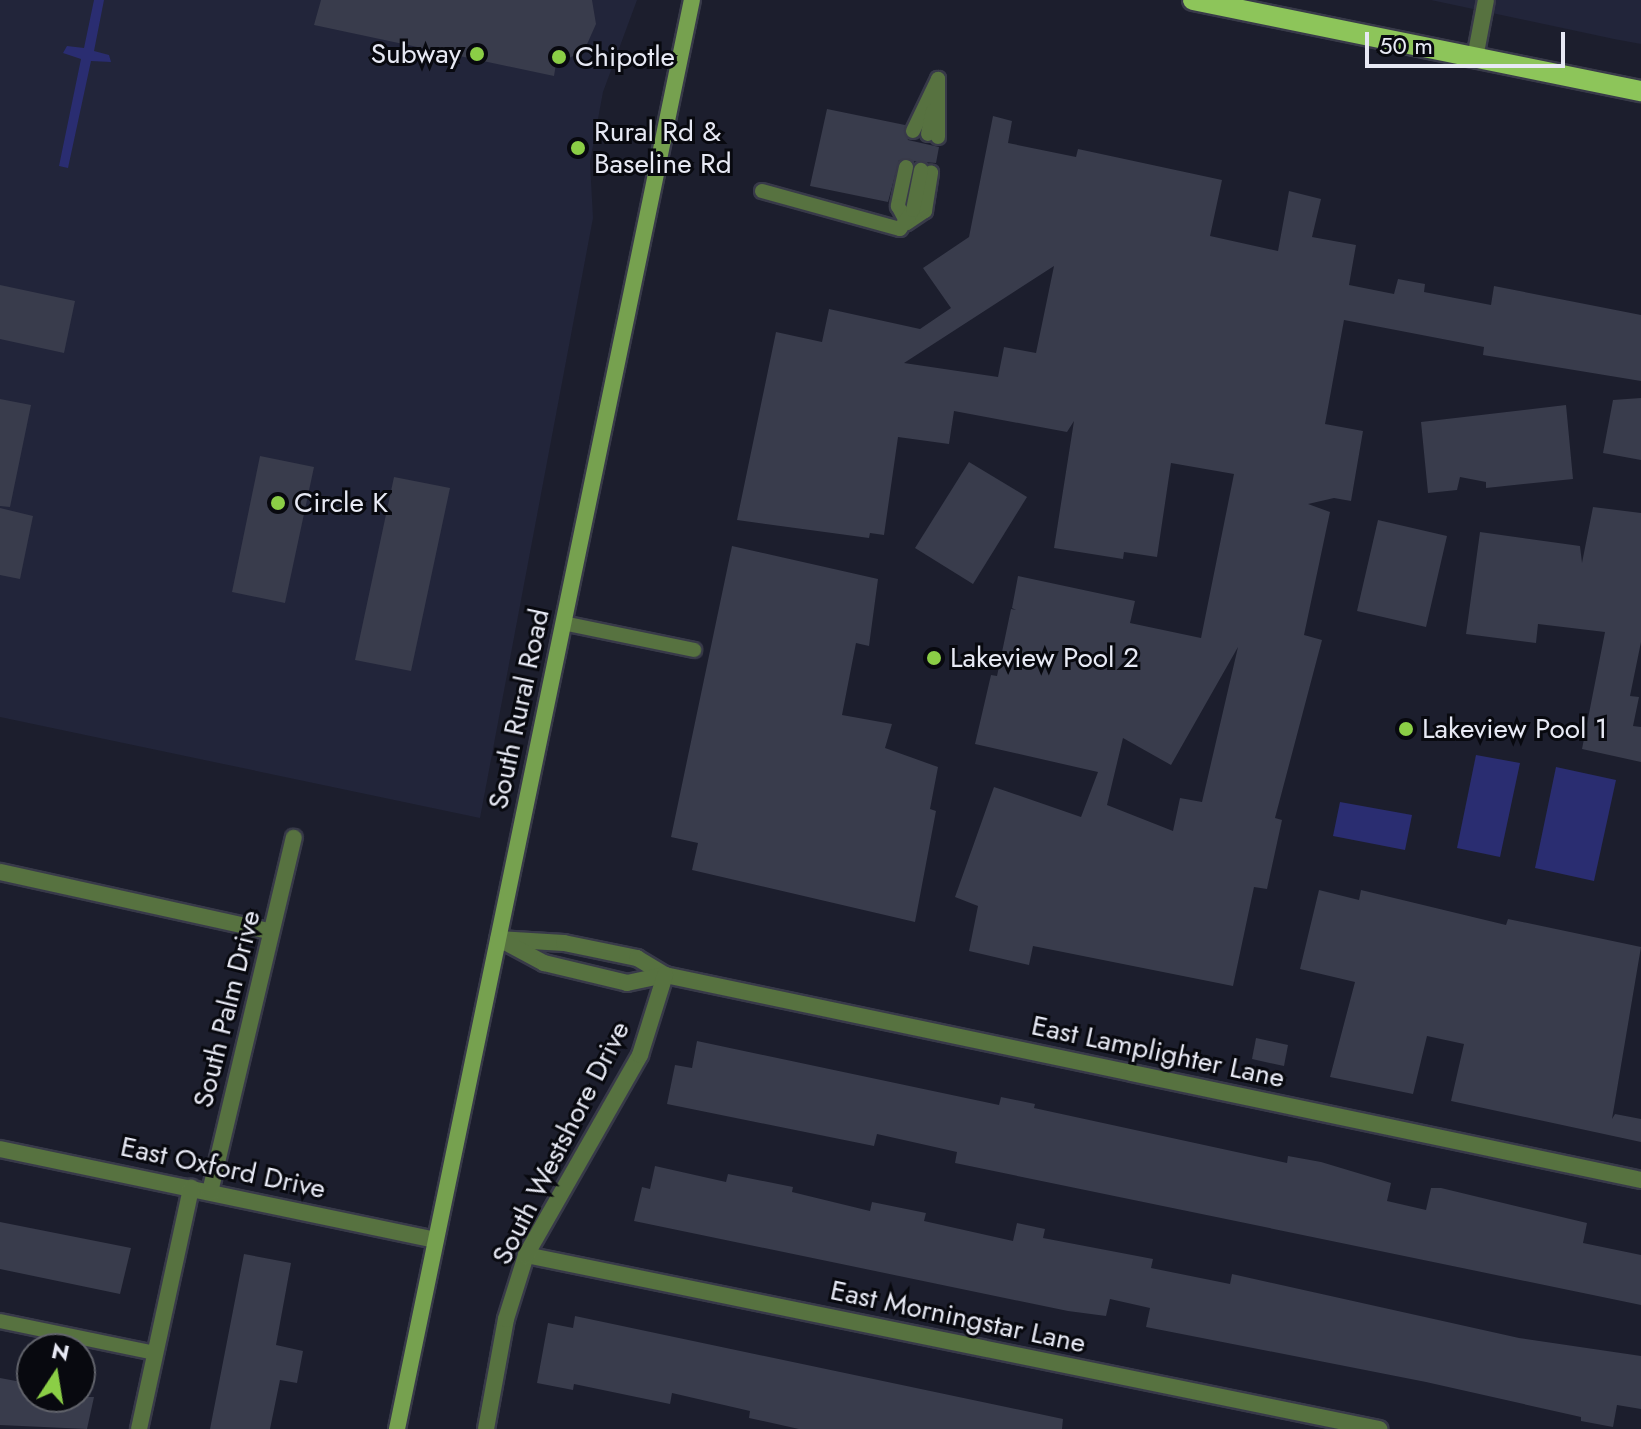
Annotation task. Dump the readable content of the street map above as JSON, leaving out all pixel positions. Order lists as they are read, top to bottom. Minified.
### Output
{"streets":{"main road":["South Rural Road"],"street":["South Palm Drive","East Lamplighter Lane","South Westshore Drive","East Oxford Drive","East Morningstar Lane"]},"crossings":[["South Rural Road","East Lamplighter Lane"],["South Rural Road","East Oxford Drive"],["South Palm Drive","East Oxford Drive"],["East Lamplighter Lane","South Westshore Drive"],["South Westshore Drive","East Morningstar Lane"]],"places":["Subway","Chipotle","Rural Rd & Baseline Rd","Circle K","Lakeview Pool 2","Lakeview Pool 1"],"scale_bar":"50 m","north":"top"}
